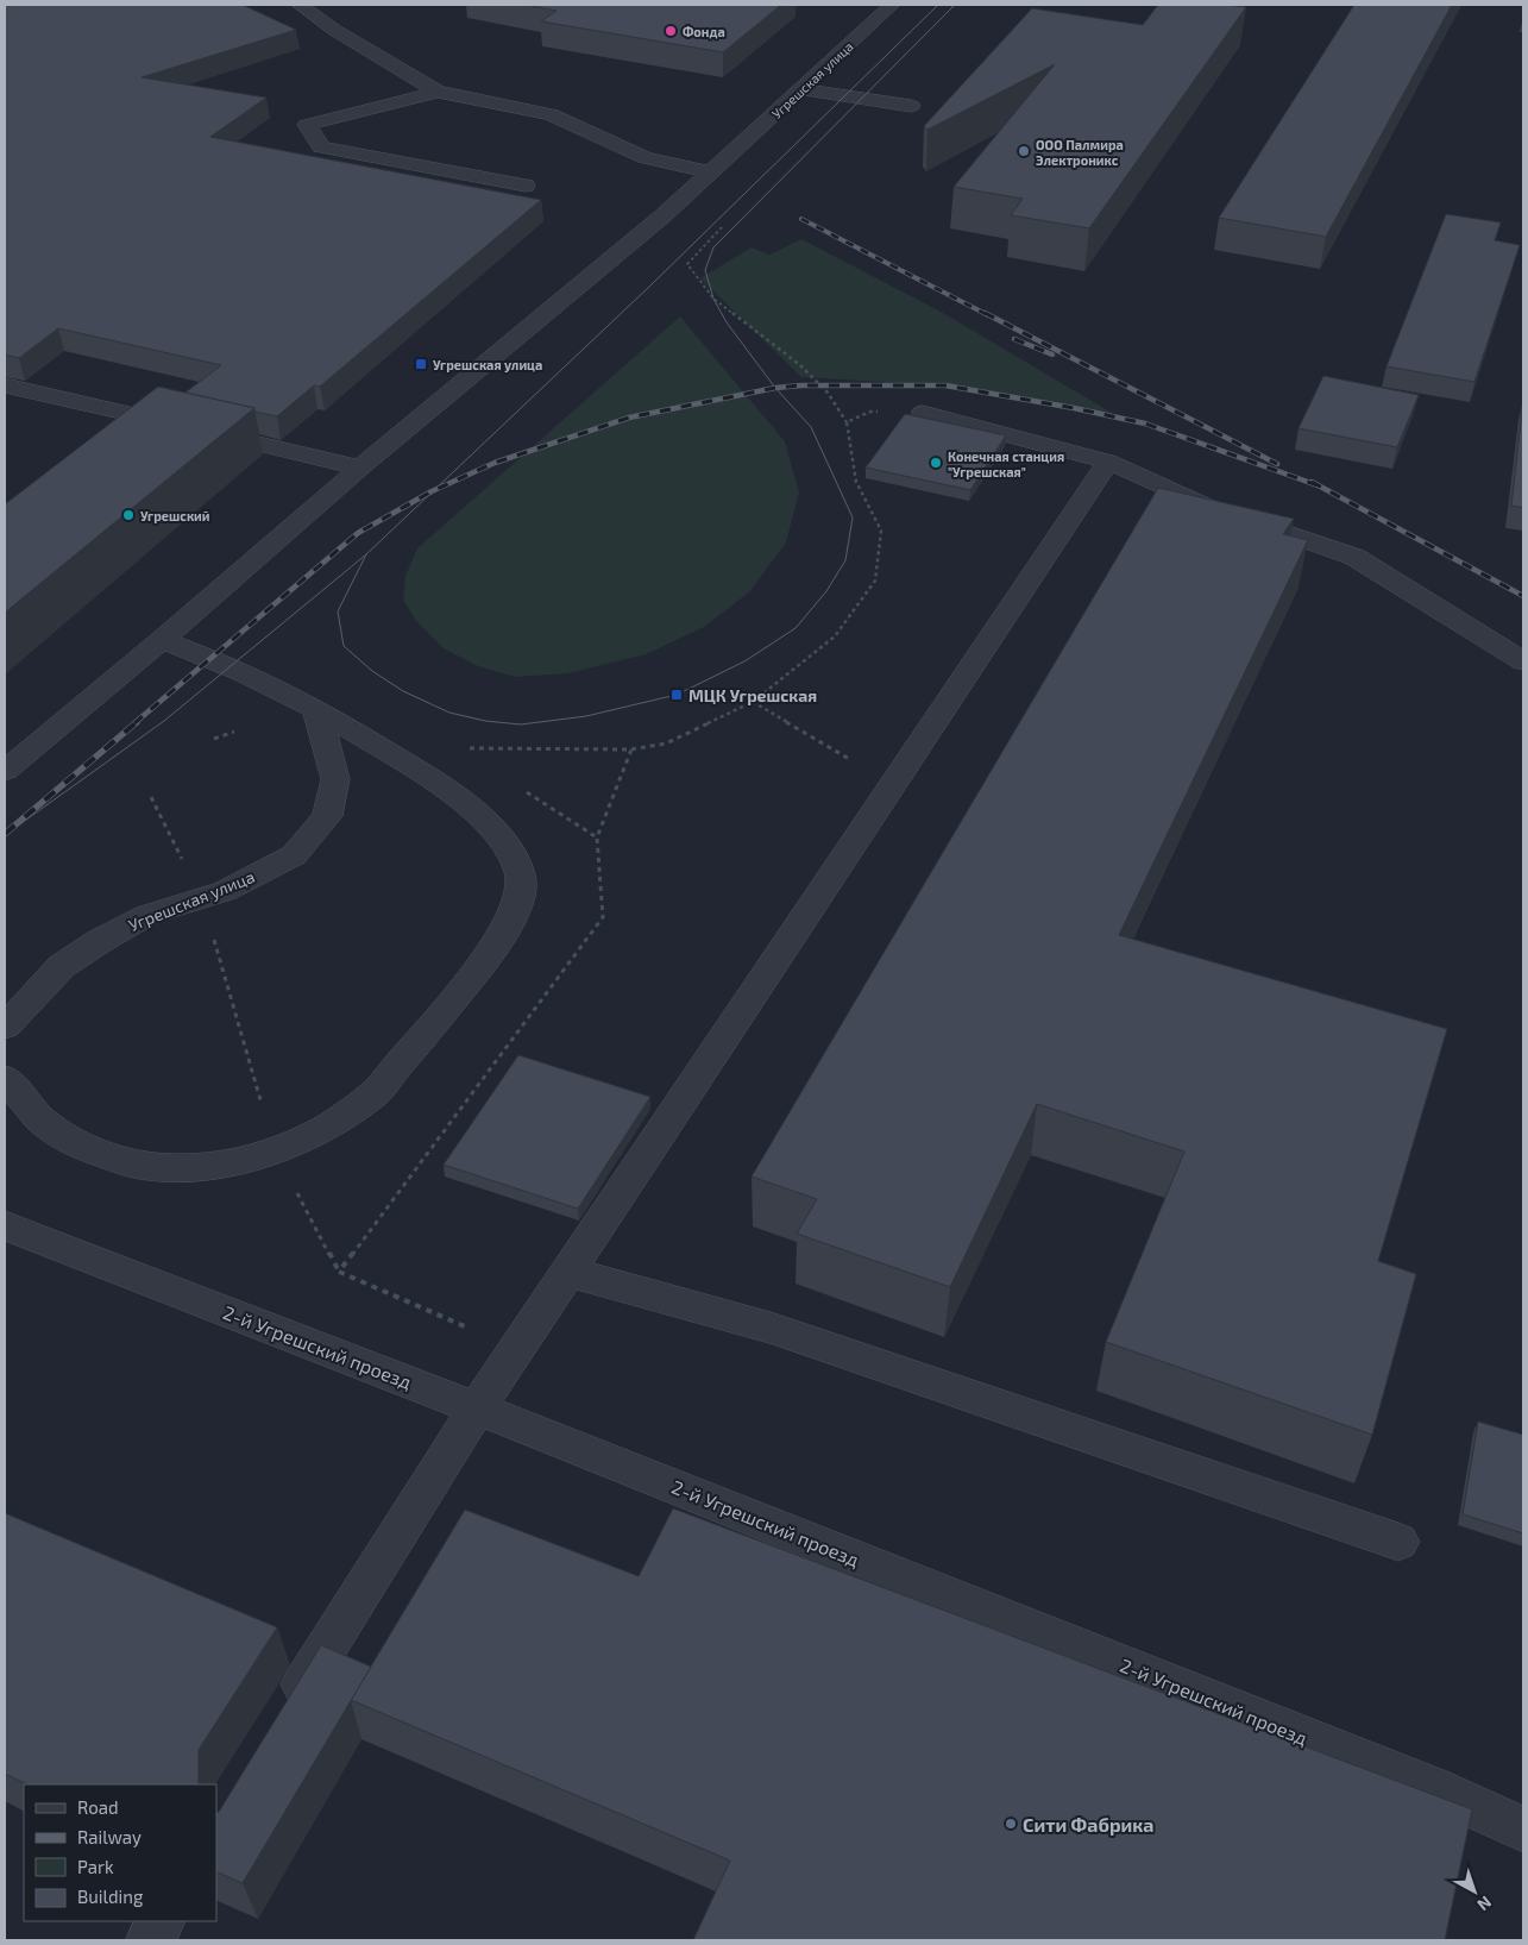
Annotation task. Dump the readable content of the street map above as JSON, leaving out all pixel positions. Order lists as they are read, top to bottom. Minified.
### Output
{"streets":{"street":["Угрешская улица","2-й Угрешский проезд"]},"places":{"other":["Фонда","ООО Палмира Электроникс","Конечная станция \"Угрешская\"","Угрешский","Сити Фабрика"],"transit":["Угрешская улица","МЦК Угрешская"]},"legend":["Road","Railway","Park","Building"],"north":"bottom right"}
